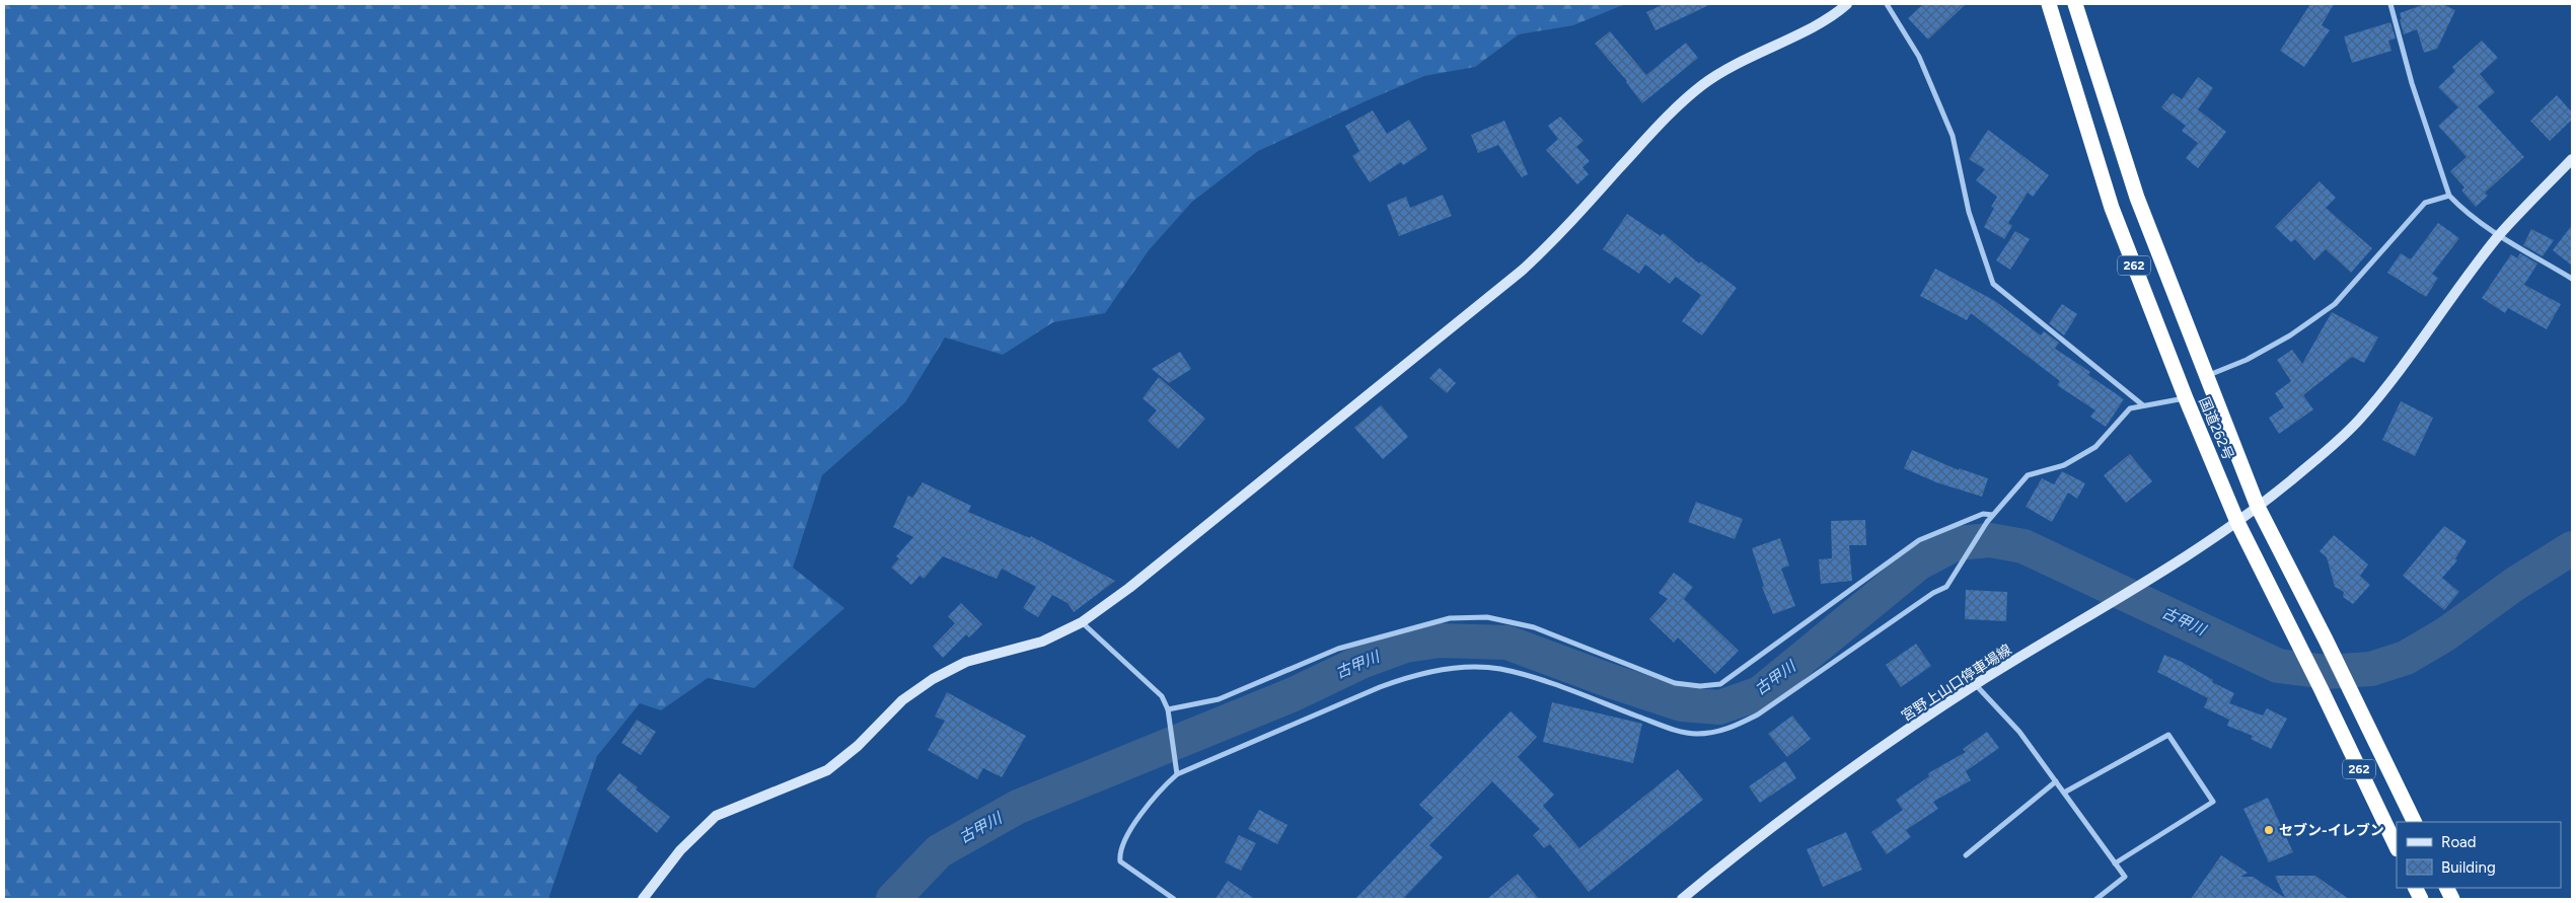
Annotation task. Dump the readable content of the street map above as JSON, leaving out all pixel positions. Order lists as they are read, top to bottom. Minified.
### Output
{"streets":{"highway":["262","国道262号"],"street":["宮野上山口停車場線"]},"crossings":[["国道262号","宮野上山口停車場線"]],"water":["古甲川"],"places":["セブン-イレブン"],"legend":["Road","Building"]}
